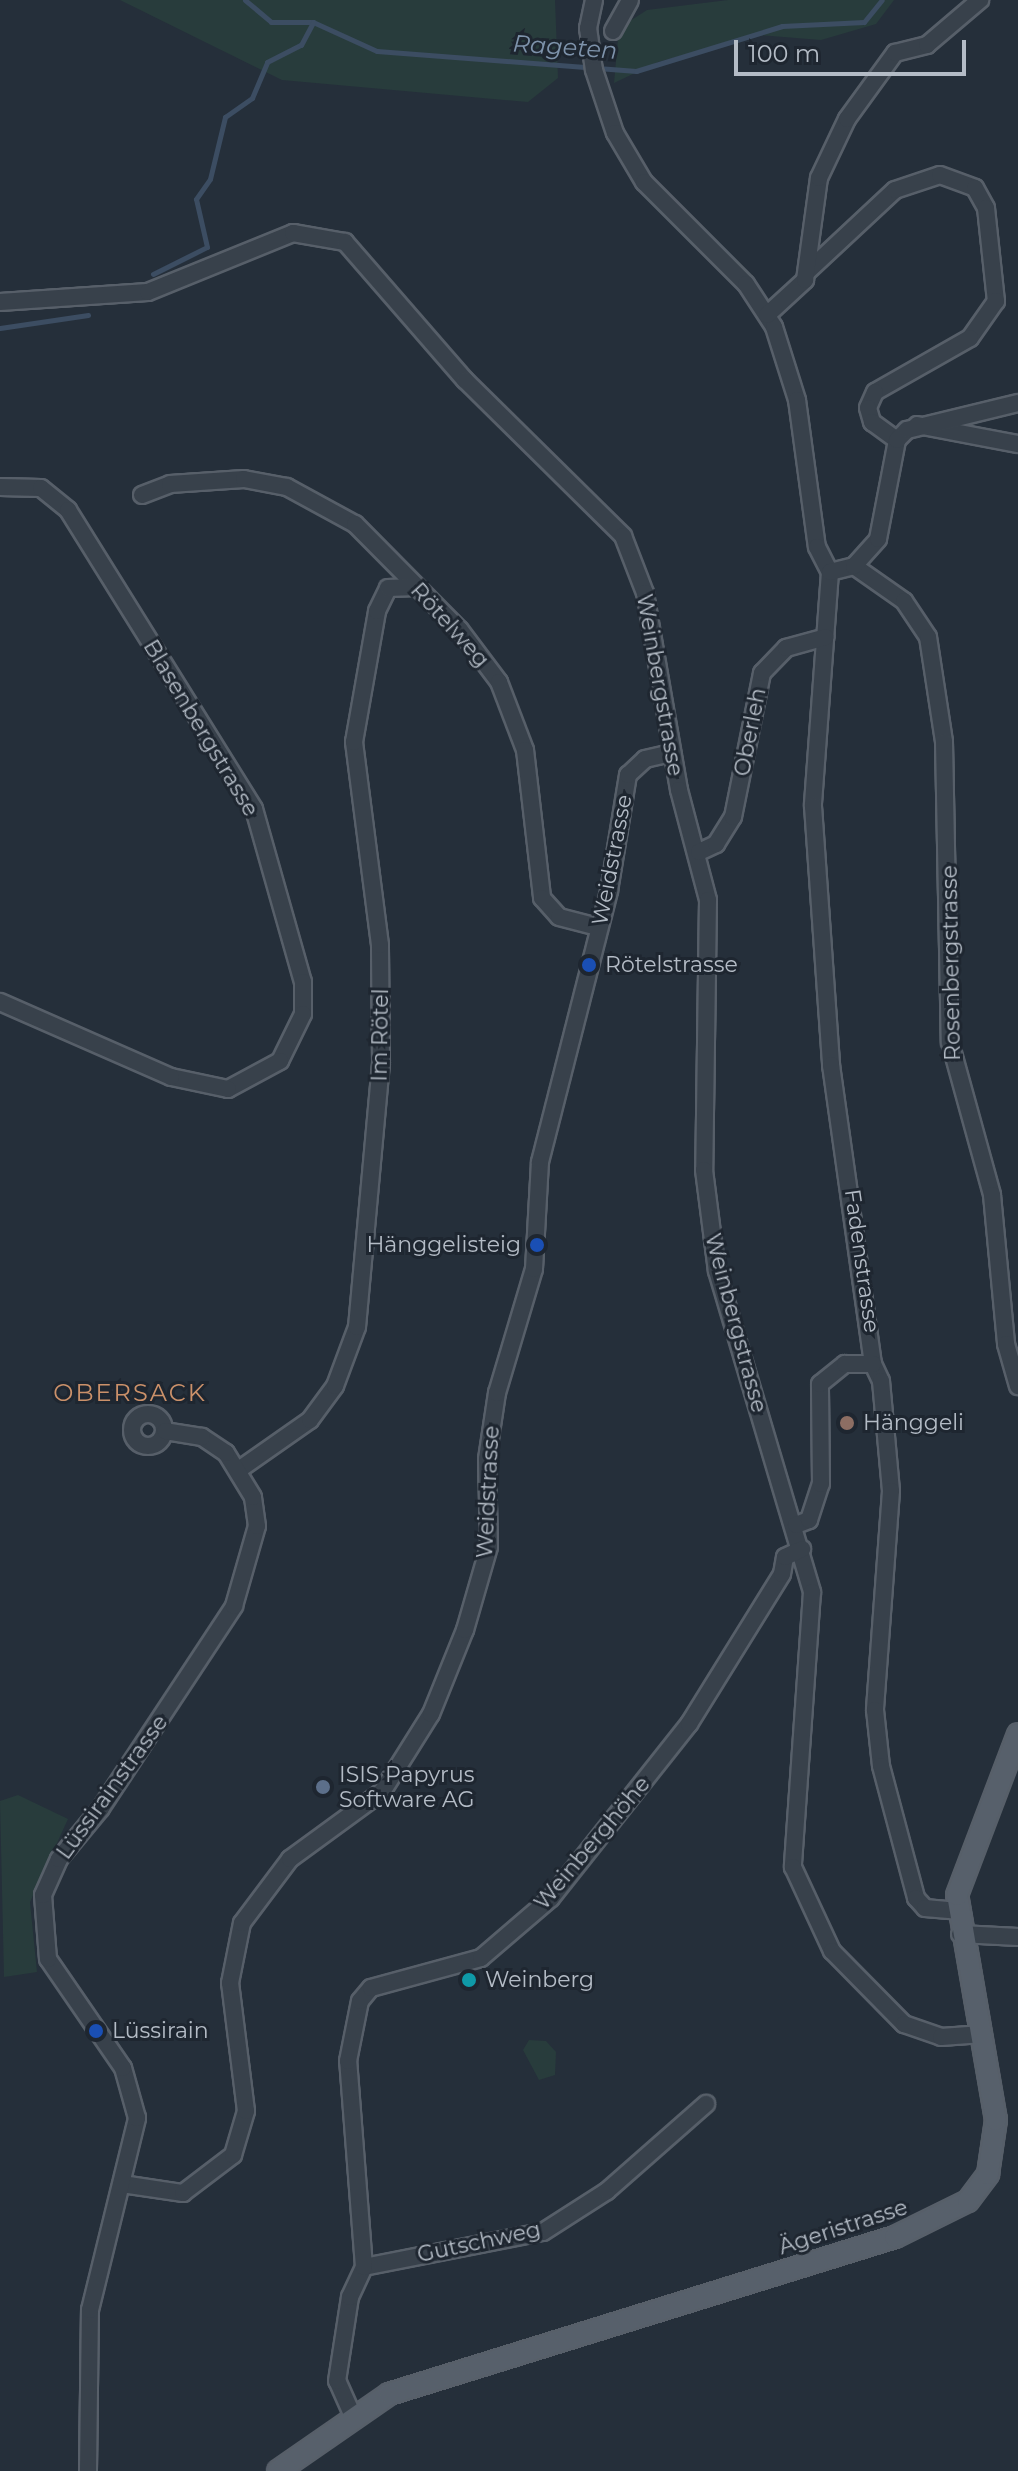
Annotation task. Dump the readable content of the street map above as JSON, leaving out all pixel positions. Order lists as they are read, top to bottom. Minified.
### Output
{"streets":{"main road":["Ägeristrasse"],"street":["Rötelweg","Weinbergstrasse","Blasenbergstrasse","Oberleh","Weidstrasse","Rosenbergstrasse","Im Rötel","Fadenstrasse","Lüssirainstrasse","Weinberghöhe","Gutschweg"]},"crossings":[["Rötelweg","Weidstrasse"],["Rötelweg","Im Rötel"],["Weinbergstrasse","Oberleh"],["Weinbergstrasse","Weidstrasse"],["Weinbergstrasse","Weinberghöhe"],["Weinbergstrasse","Ägeristrasse"],["Oberleh","Fadenstrasse"],["Weidstrasse","Lüssirainstrasse"],["Im Rötel","Lüssirainstrasse"],["Fadenstrasse","Ägeristrasse"],["Weinberghöhe","Gutschweg"]],"districts":["OBERSACK"],"water":["Rageten"],"places":["Rötelstrasse","Hänggelisteig","Hänggeli","ISIS Papyrus Software AG","Weinberg","Lüssirain"],"scale_bar":"100 m"}
